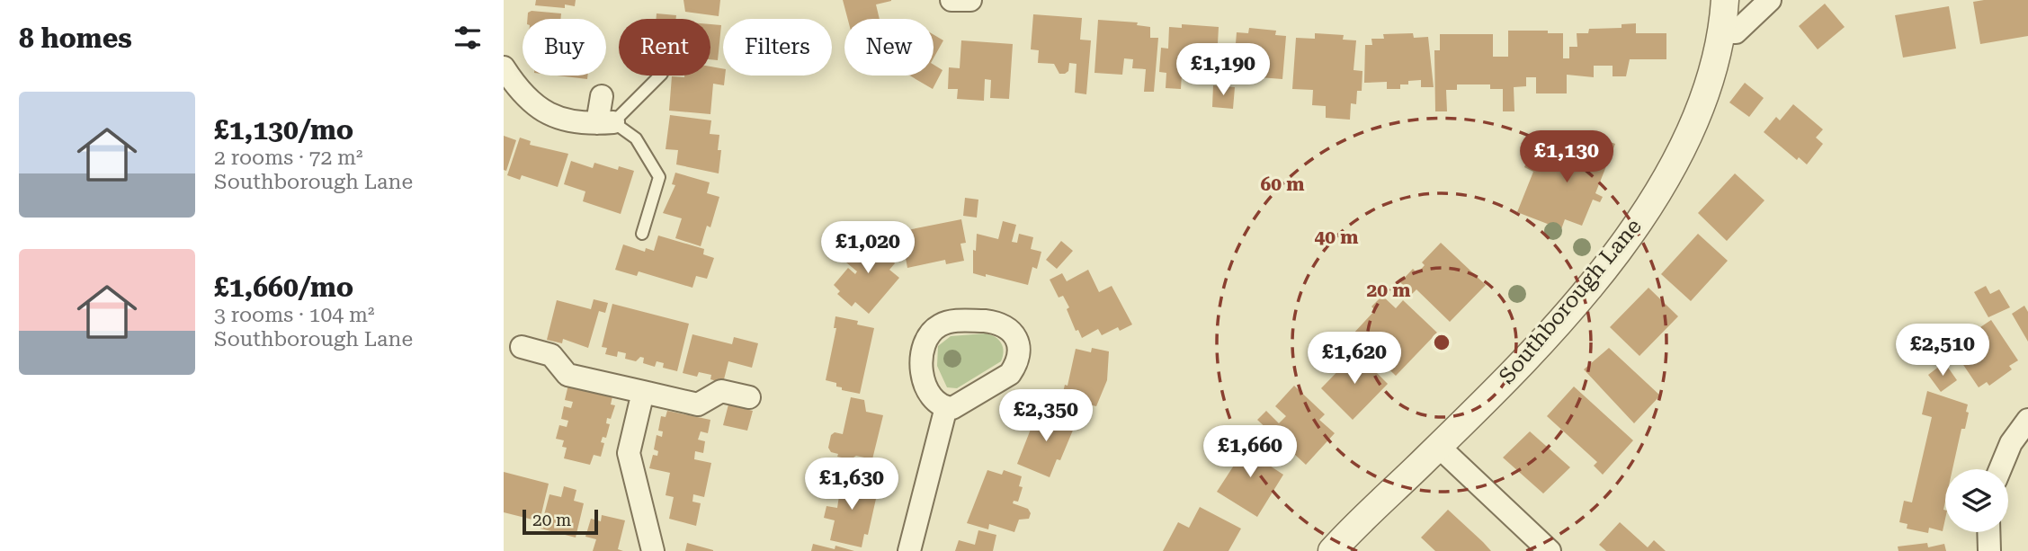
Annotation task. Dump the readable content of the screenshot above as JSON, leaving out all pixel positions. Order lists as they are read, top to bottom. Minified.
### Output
{"streets":{"street":["Southborough Lane"]},"scale_bar":"20 m","page":{"heading":"8 homes","chip":["Buy","Rent","Filters","New"],"price":["£1,190","£1,130","£1,020","£2,510","£1,620","£2,350","£1,660","£1,630"],"list":[{"name":"£1,130/mo","note":"2 rooms · 72 m² · Southborough Lane"},{"name":"£1,660/mo","note":"3 rooms · 104 m² · Southborough Lane"}],"scale":"20 m"},"rings":["60 m","40 m","20 m"]}
